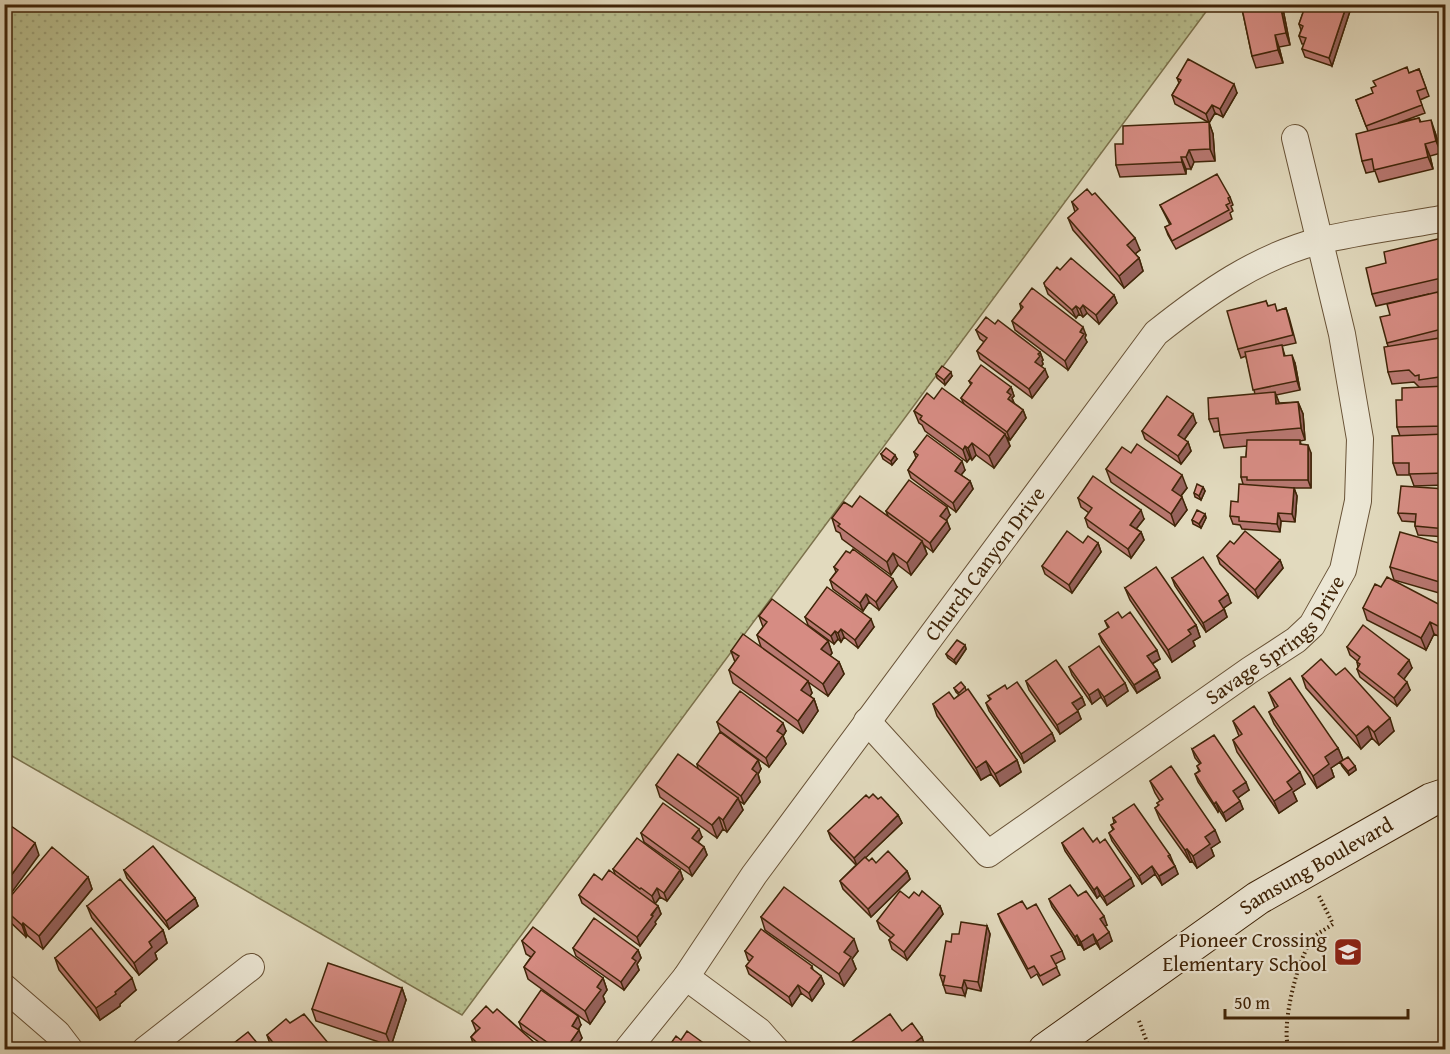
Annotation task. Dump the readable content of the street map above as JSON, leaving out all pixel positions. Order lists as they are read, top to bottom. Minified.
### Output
{"streets":{"street":["Church Canyon Drive","Savage Springs Drive","Samsung Boulevard"]},"crossings":[["Church Canyon Drive","Savage Springs Drive"]],"places":{"school or university":["Pioneer Crossing Elementary School"]},"scale_bar":"50 m"}
